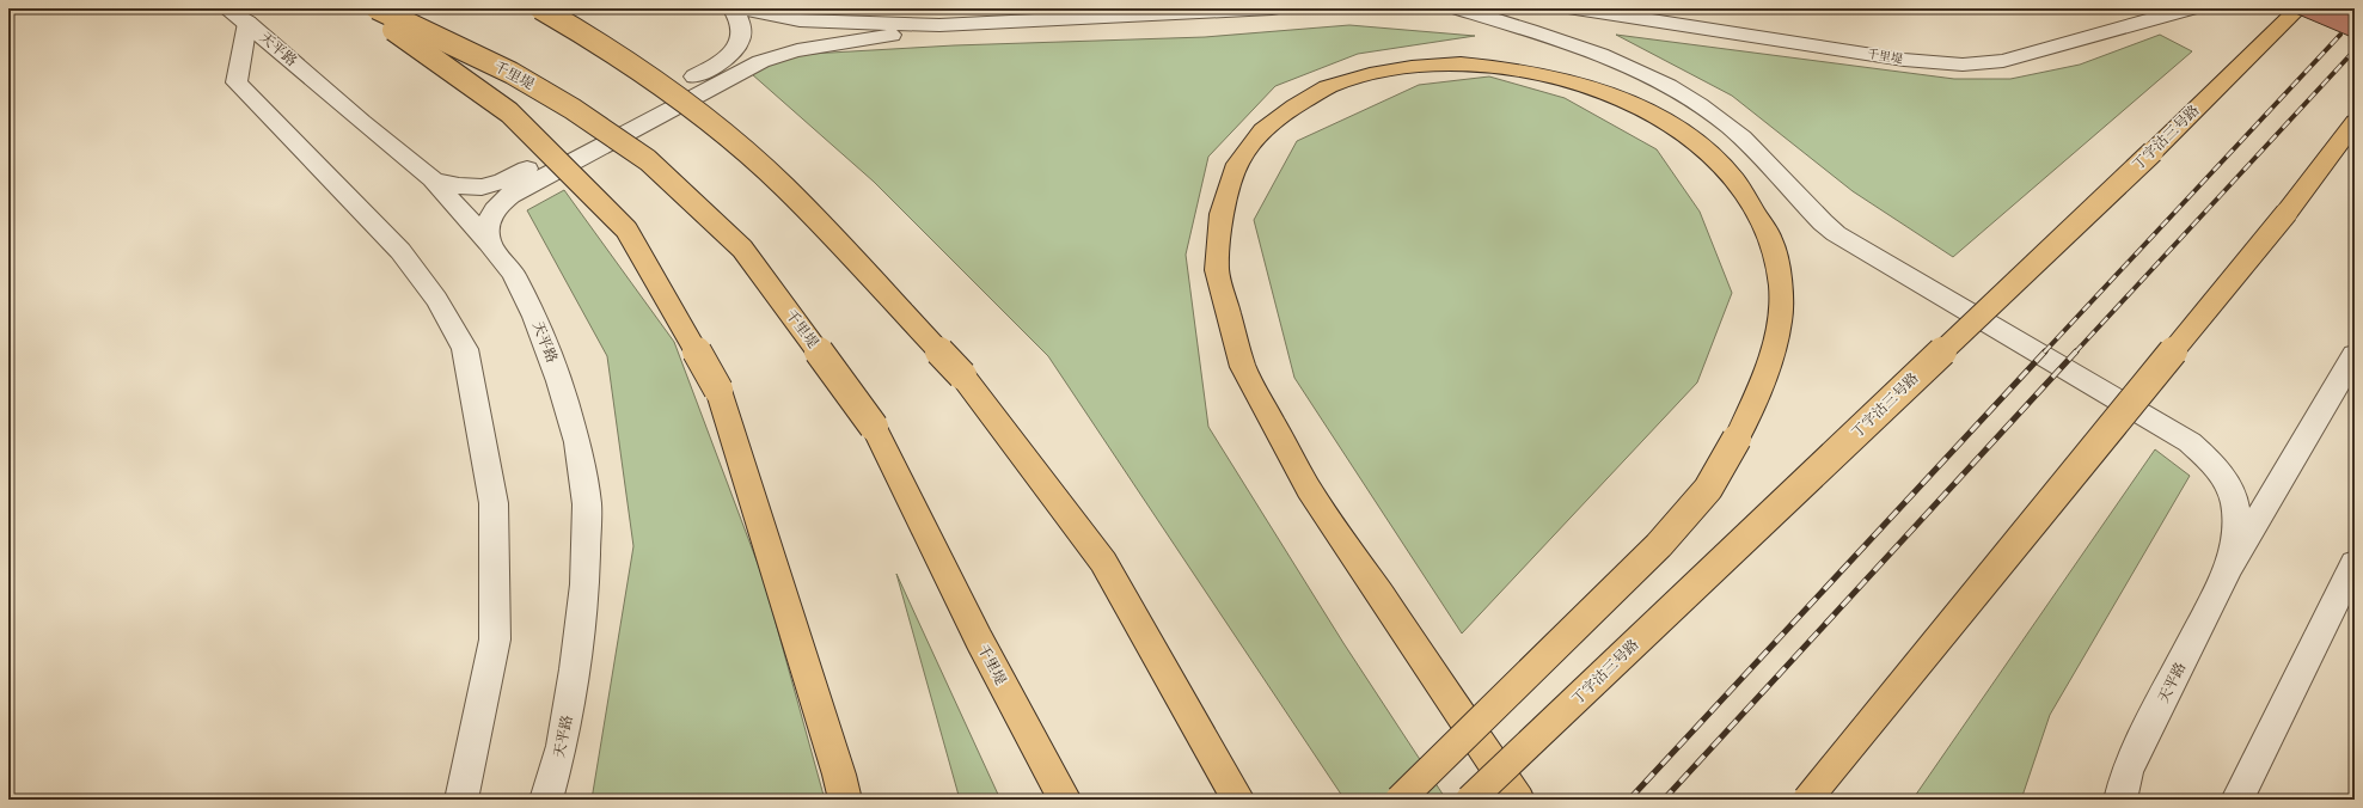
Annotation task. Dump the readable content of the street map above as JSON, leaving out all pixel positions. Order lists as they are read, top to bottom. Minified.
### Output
{"streets":{"main road":["千里堤","丁字沽三号路"],"street":["天平路"]}}
